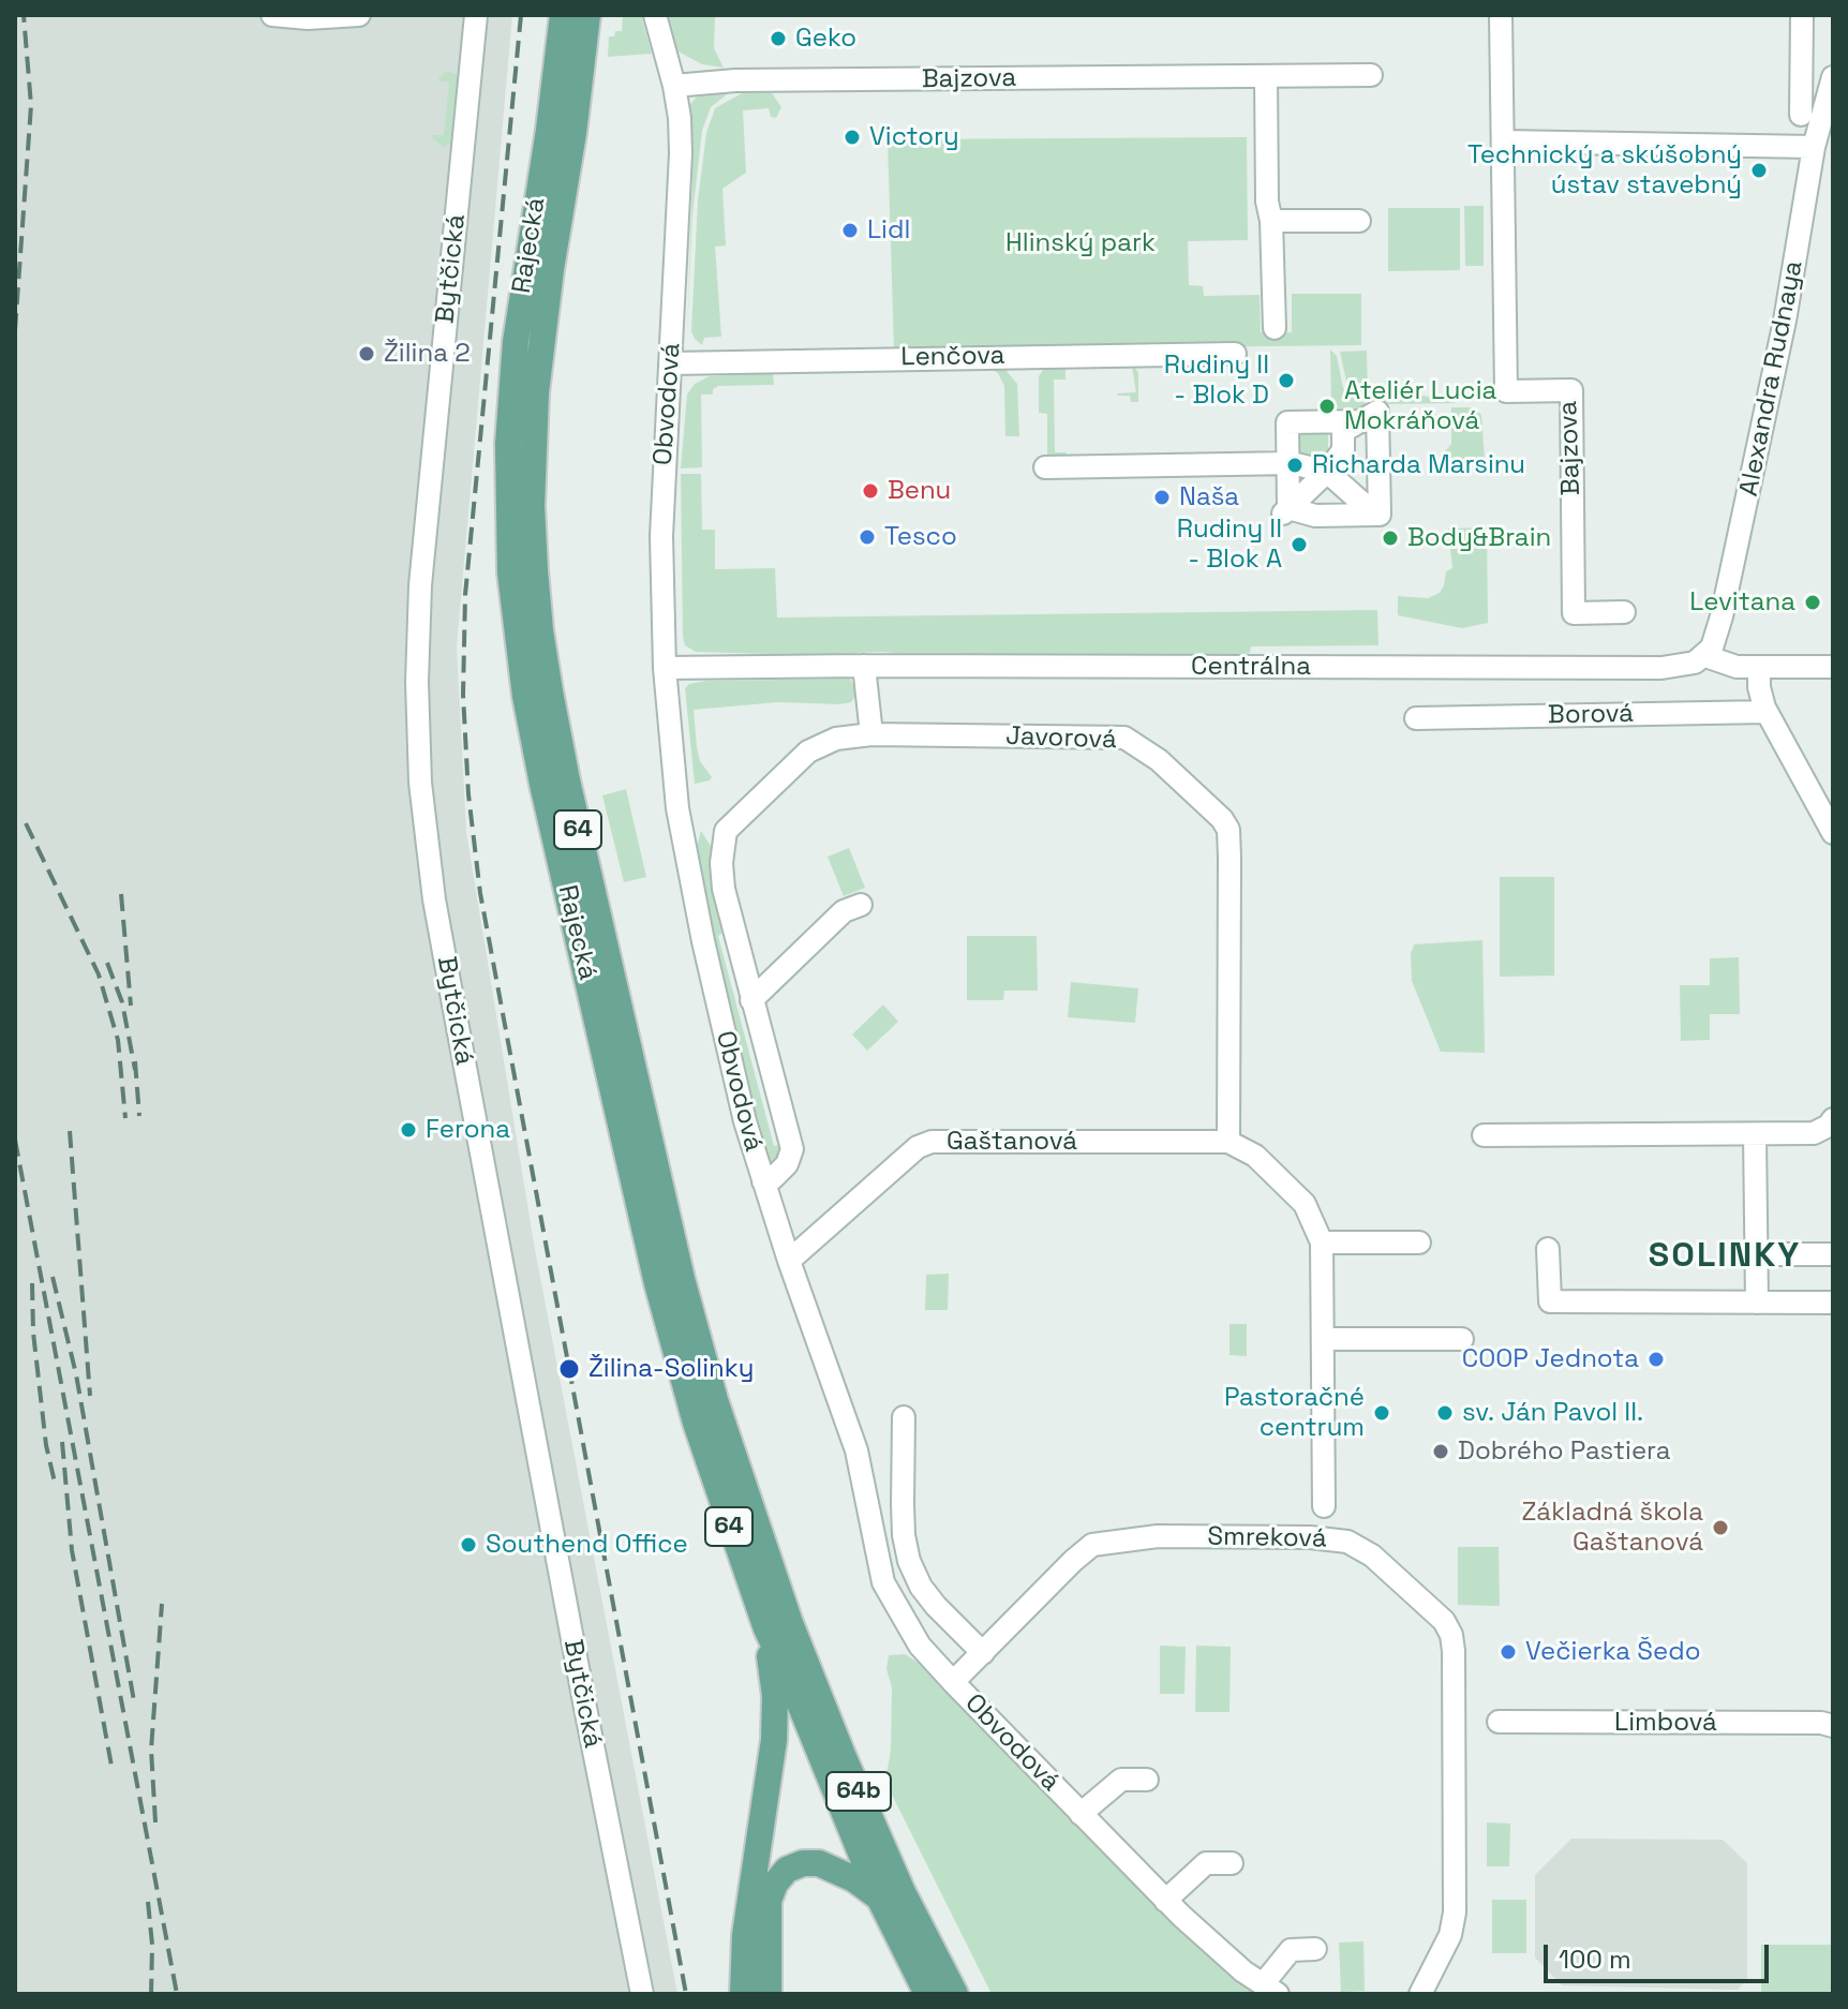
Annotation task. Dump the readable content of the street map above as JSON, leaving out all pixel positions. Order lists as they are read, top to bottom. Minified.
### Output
{"streets":{"main road":["Rajecká","64","64b"],"street":["Bajzova","Bytčická","Lenčova","Alexandra Rudnaya","Obvodová","Centrálna","Borová","Javorová","Gaštanová","Smreková","Limbová"]},"crossings":[["Bajzova","Obvodová"],["Rajecká","64b"],["Lenčova","Obvodová"],["Alexandra Rudnaya","Centrálna"],["Obvodová","Centrálna"],["Obvodová","Javorová"],["Obvodová","Gaštanová"],["Obvodová","Smreková"],["Javorová","Gaštanová"]],"districts":["SOLINKY"],"parks":["Hlinský park"],"places":["Geko","Victory","Technický a skúšobný ústav stavebný","Lidl","Žilina 2","Rudiny II - Blok D","Ateliér Lucia Mokráňová","Richarda Marsinu","Benu","Naša","Tesco","Body&Brain","Rudiny II - Blok A","Levitana","Ferona","COOP Jednota","Žilina-Solinky","Pastoračné centrum","sv. Ján Pavol II.","Dobrého Pastiera","Základná škola Gaštanová","Southend Office","Večierka Šedo"],"scale_bar":"100 m"}
